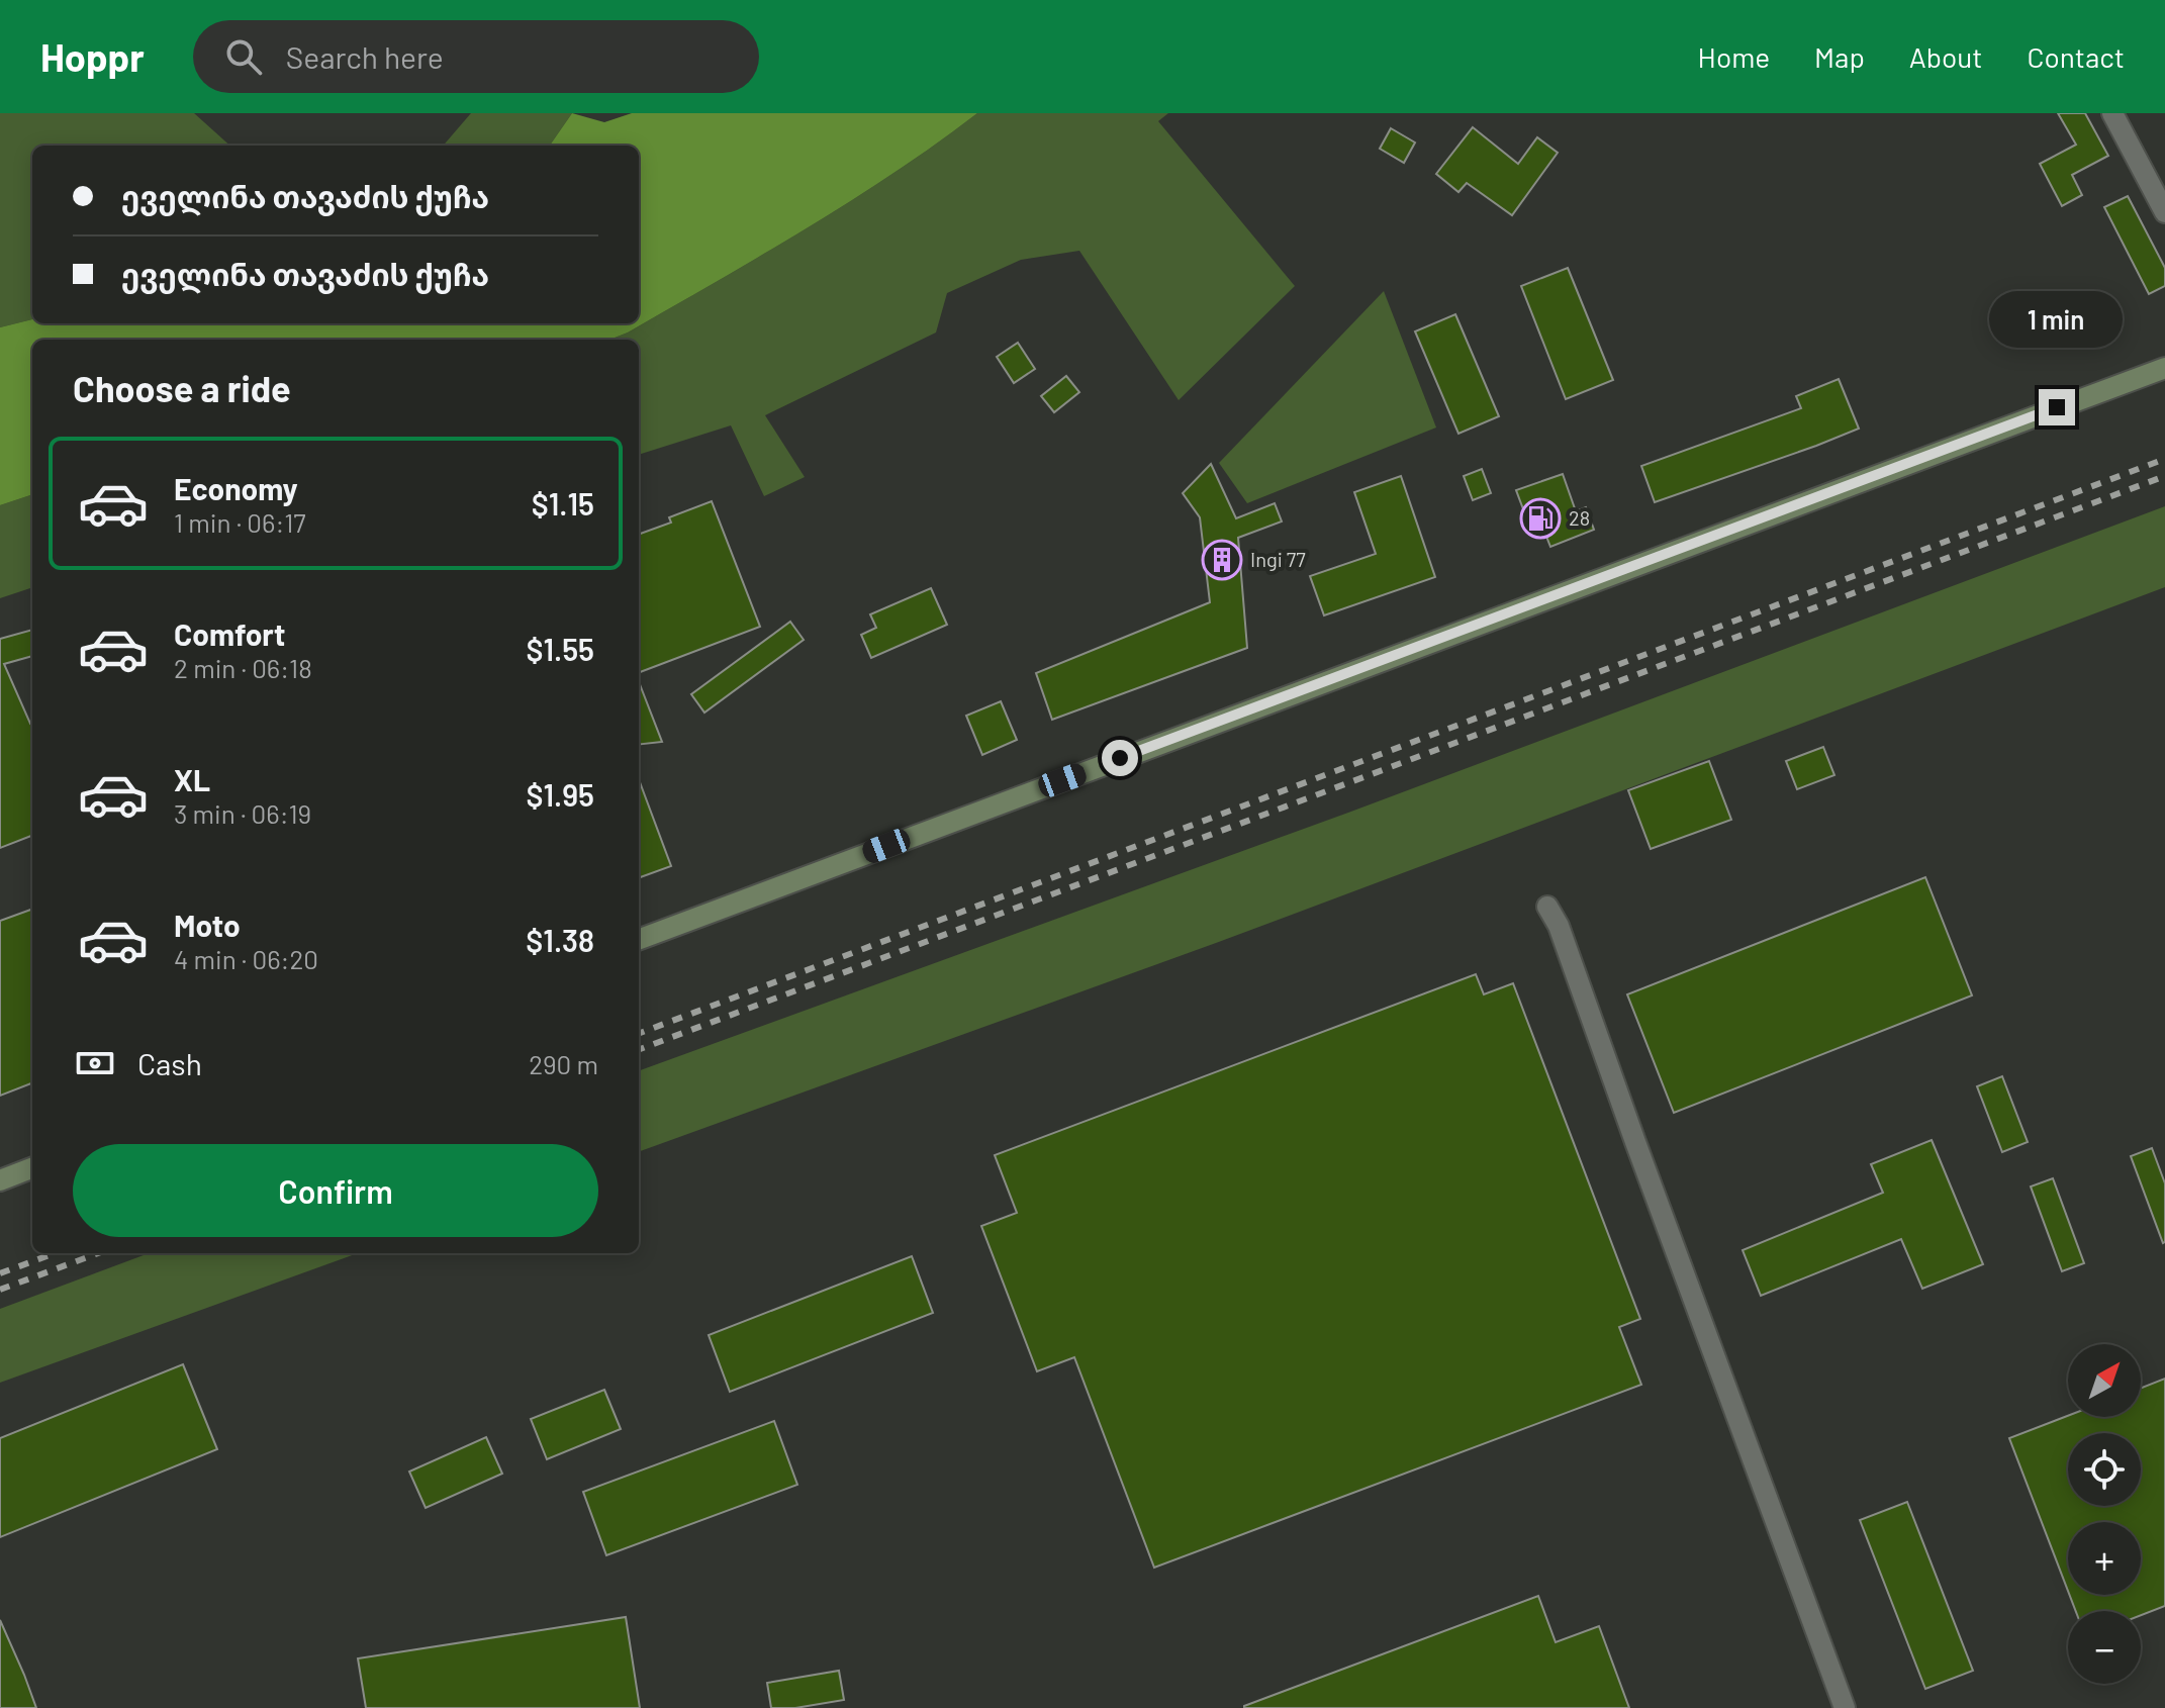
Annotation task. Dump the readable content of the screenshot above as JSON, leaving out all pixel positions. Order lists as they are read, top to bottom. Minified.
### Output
{"places":{"fuel station":["28"],"building":["Ingi 77"]},"north":"top right","page":{"header":"Hoppr","search":"Search here","nav":["Home","Map","About","Contact"],"banner":["ეველინა თავაძის ქუჩა","ეველინა თავაძის ქუჩა"],"bubble":"1 min","heading":"Choose a ride","list":[{"name":"Economy","note":"1 min · 06:17","value":"$1.15"},{"name":"Comfort","note":"2 min · 06:18","value":"$1.55"},{"name":"XL","note":"3 min · 06:19","value":"$1.95"},{"name":"Moto","note":"4 min · 06:20","value":"$1.38"}],"pay":["Cash","290 m"],"buttons":"Confirm","map_buttons":["+","−"]}}
